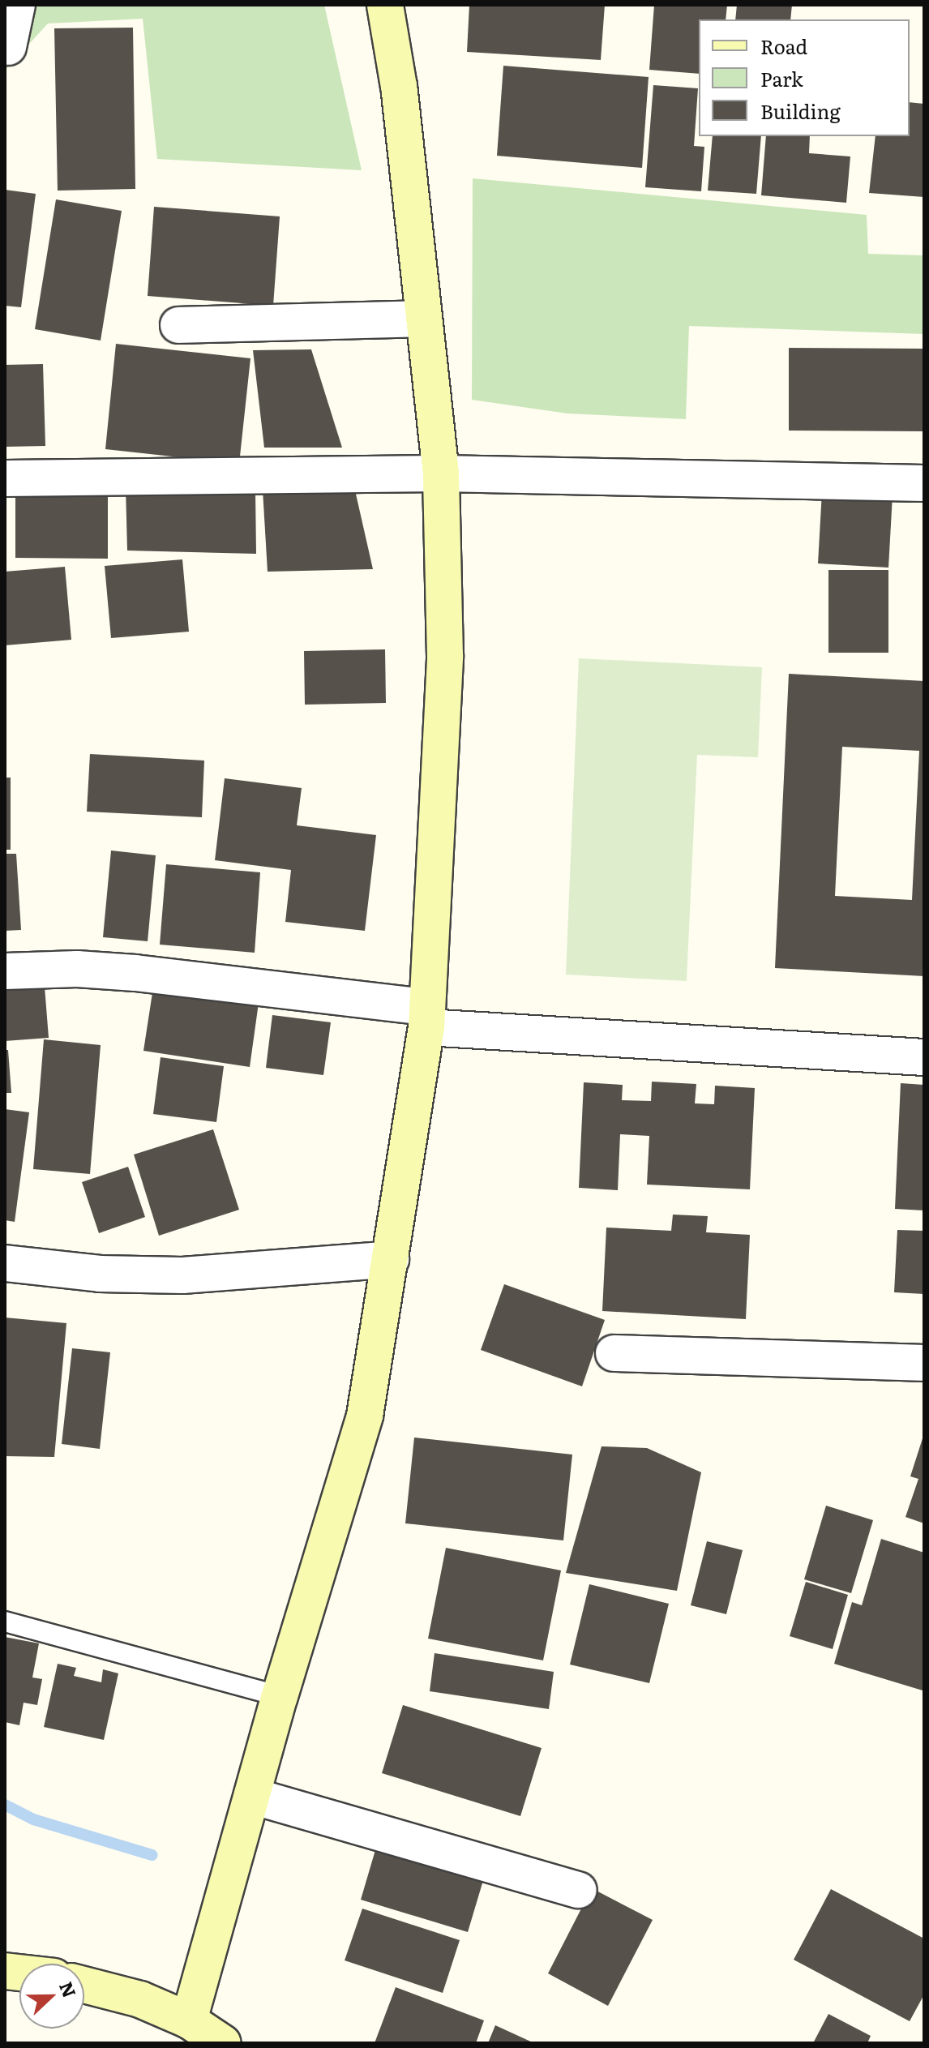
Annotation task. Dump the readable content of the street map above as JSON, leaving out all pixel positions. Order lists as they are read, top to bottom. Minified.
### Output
{"legend":["Road","Park","Building"],"north":"right"}
